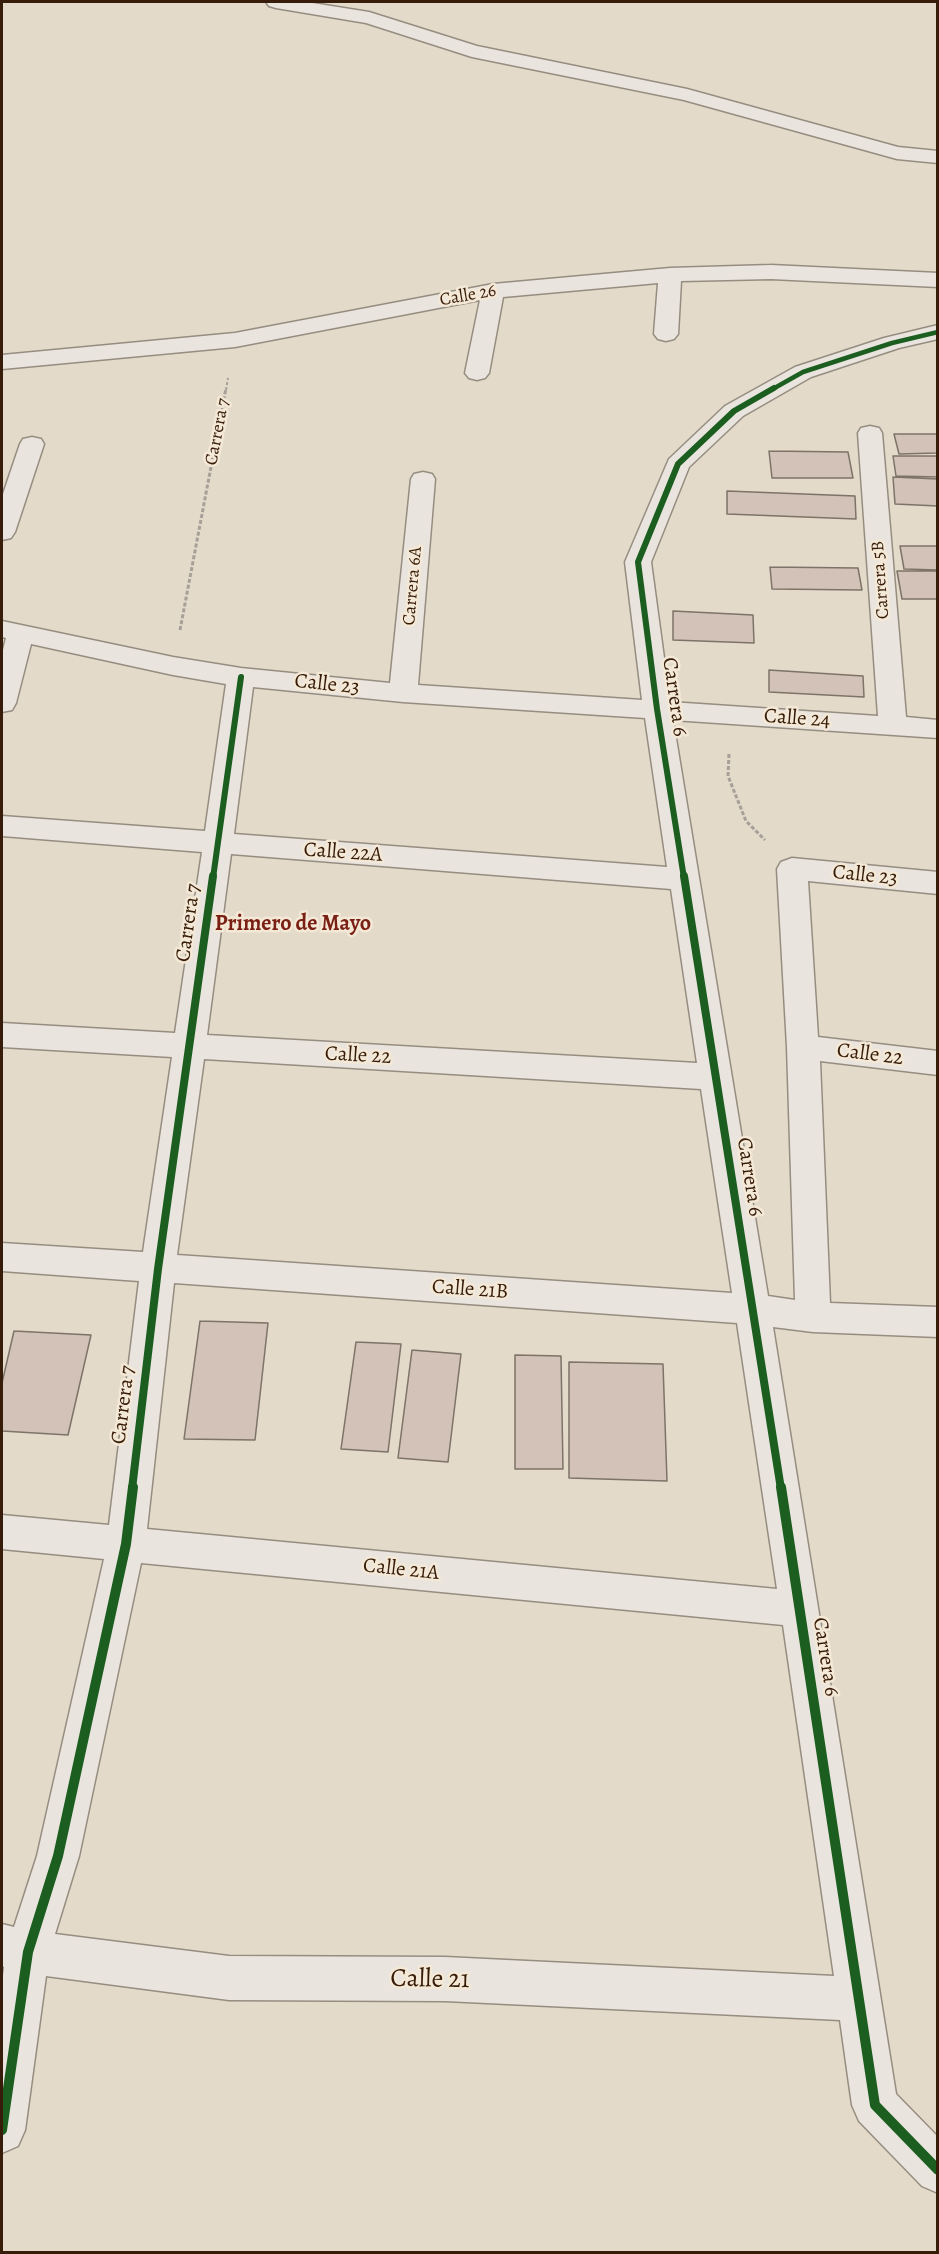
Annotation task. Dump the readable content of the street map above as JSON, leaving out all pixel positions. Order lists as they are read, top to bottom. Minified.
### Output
{"streets":{"street":["Calle 26","Carrera 7","Carrera 5B","Carrera 6A","Calle 23","Carrera 6","Calle 24","Calle 22A","Calle 22","Calle 21B","Calle 21A","Calle 21"]},"crossings":[["Calle 26","Carrera 7"],["Carrera 7","Calle 23"],["Carrera 7","Calle 22A"],["Carrera 7","Calle 22"],["Carrera 7","Calle 21B"],["Carrera 7","Calle 21A"],["Carrera 7","Calle 21"],["Carrera 5B","Calle 24"],["Carrera 6A","Calle 23"],["Calle 23","Carrera 6"],["Calle 23","Calle 24"],["Carrera 6","Calle 24"],["Carrera 6","Calle 22A"],["Carrera 6","Calle 22"],["Carrera 6","Calle 21B"],["Carrera 6","Calle 21A"],["Carrera 6","Calle 21"]],"districts":["Primero de Mayo"]}
